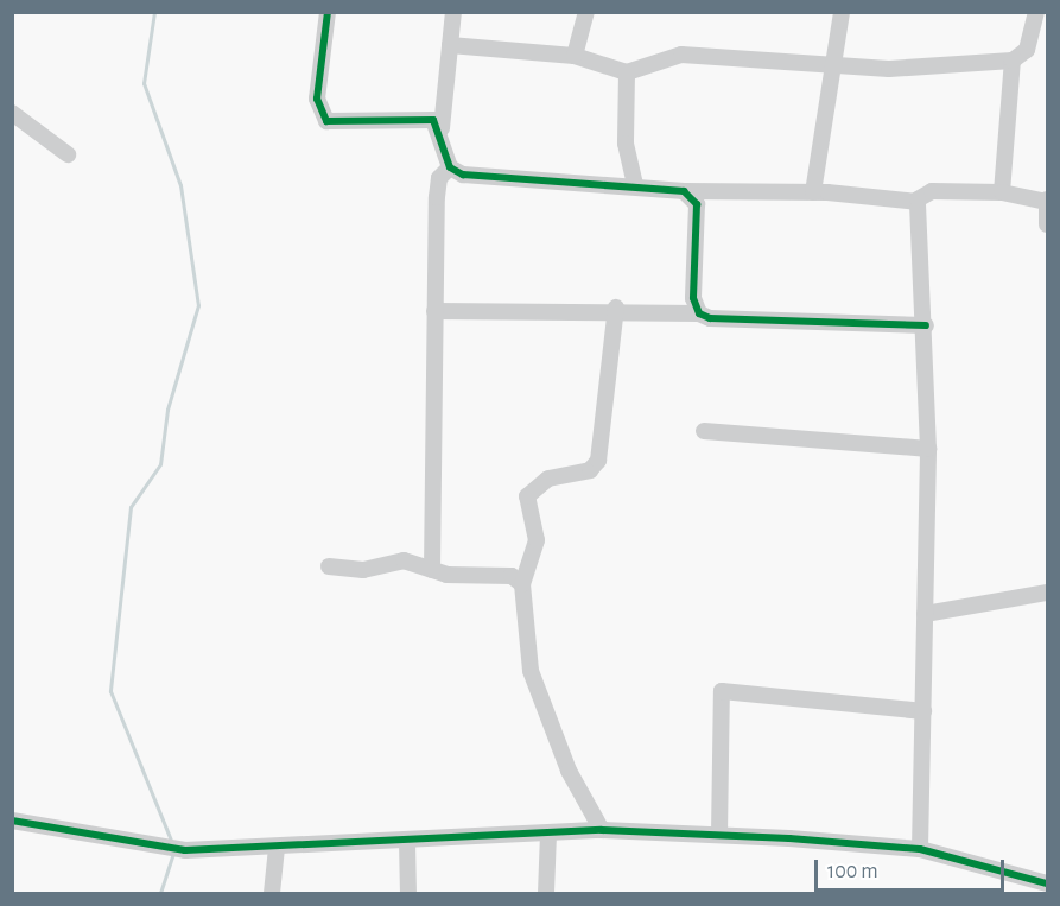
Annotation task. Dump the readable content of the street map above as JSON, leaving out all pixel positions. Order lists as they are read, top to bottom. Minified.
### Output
{"scale_bar":"100 m"}
